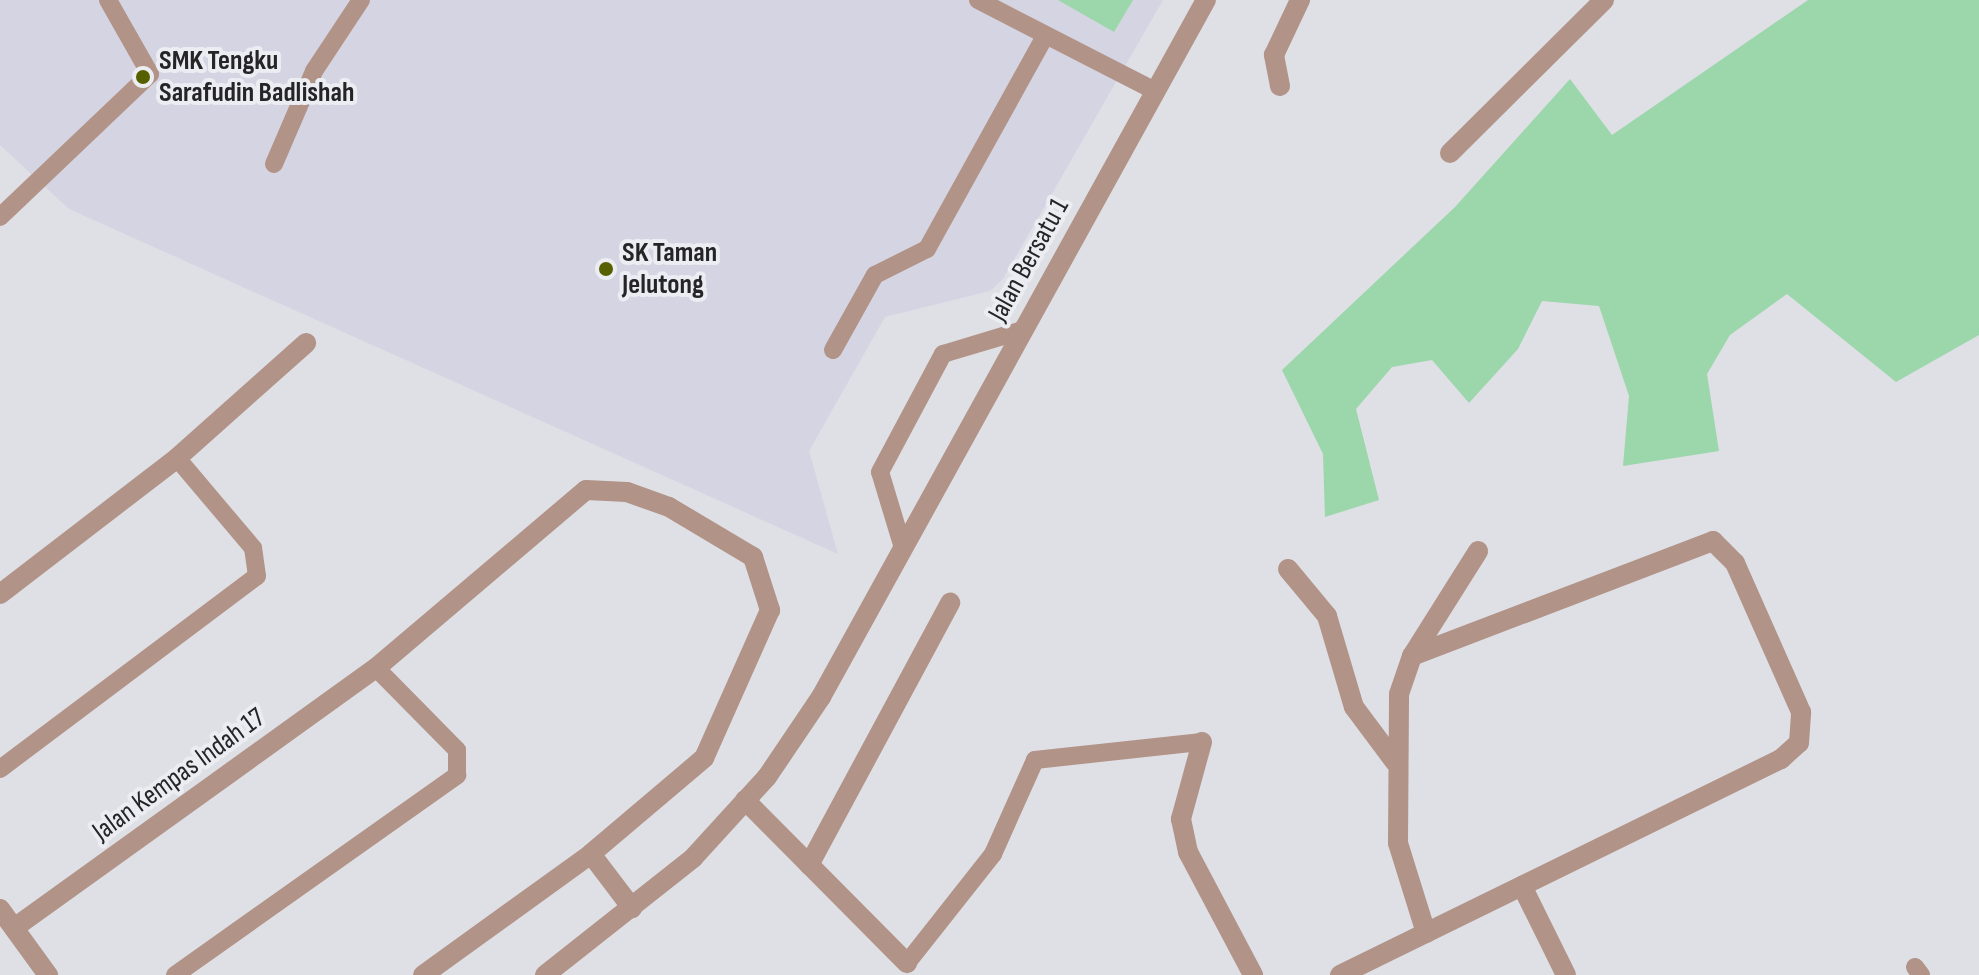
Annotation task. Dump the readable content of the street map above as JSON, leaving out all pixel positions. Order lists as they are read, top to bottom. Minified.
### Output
{"streets":{"street":["Jalan Bersatu 1","Jalan Kempas Indah 17"]},"places":["SMK Tengku Sarafudin Badlishah","SK Taman Jelutong"]}
